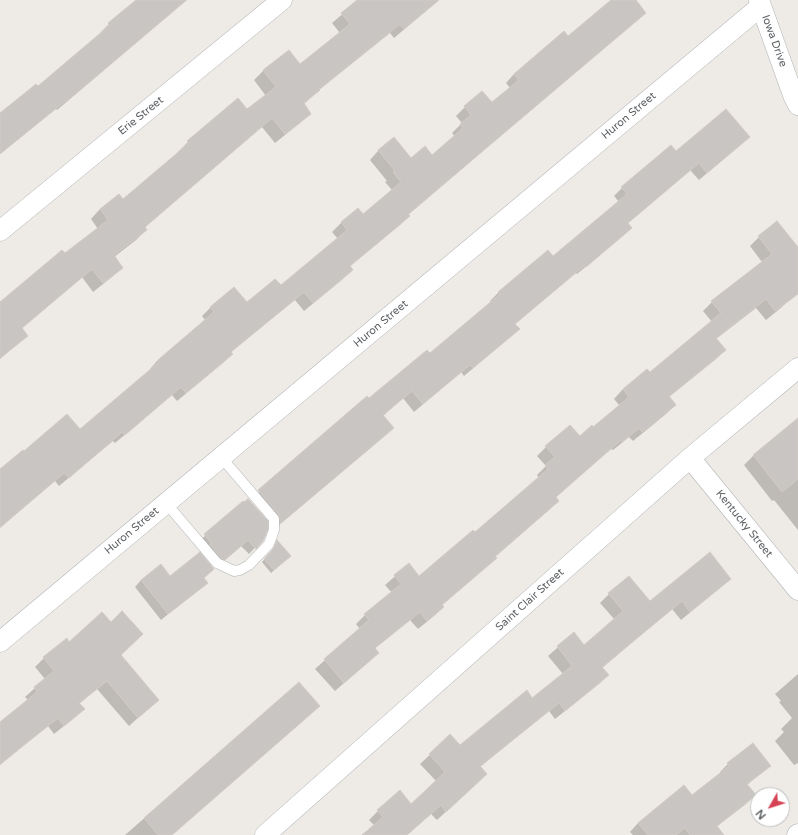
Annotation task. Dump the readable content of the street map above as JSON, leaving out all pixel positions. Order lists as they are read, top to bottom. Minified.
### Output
{"streets":{"street":["Iowa Drive","Erie Street","Huron Street","Kentucky Street","Saint Clair Street"]},"crossings":[["Iowa Drive","Huron Street"],["Kentucky Street","Saint Clair Street"]],"north":"bottom left"}
